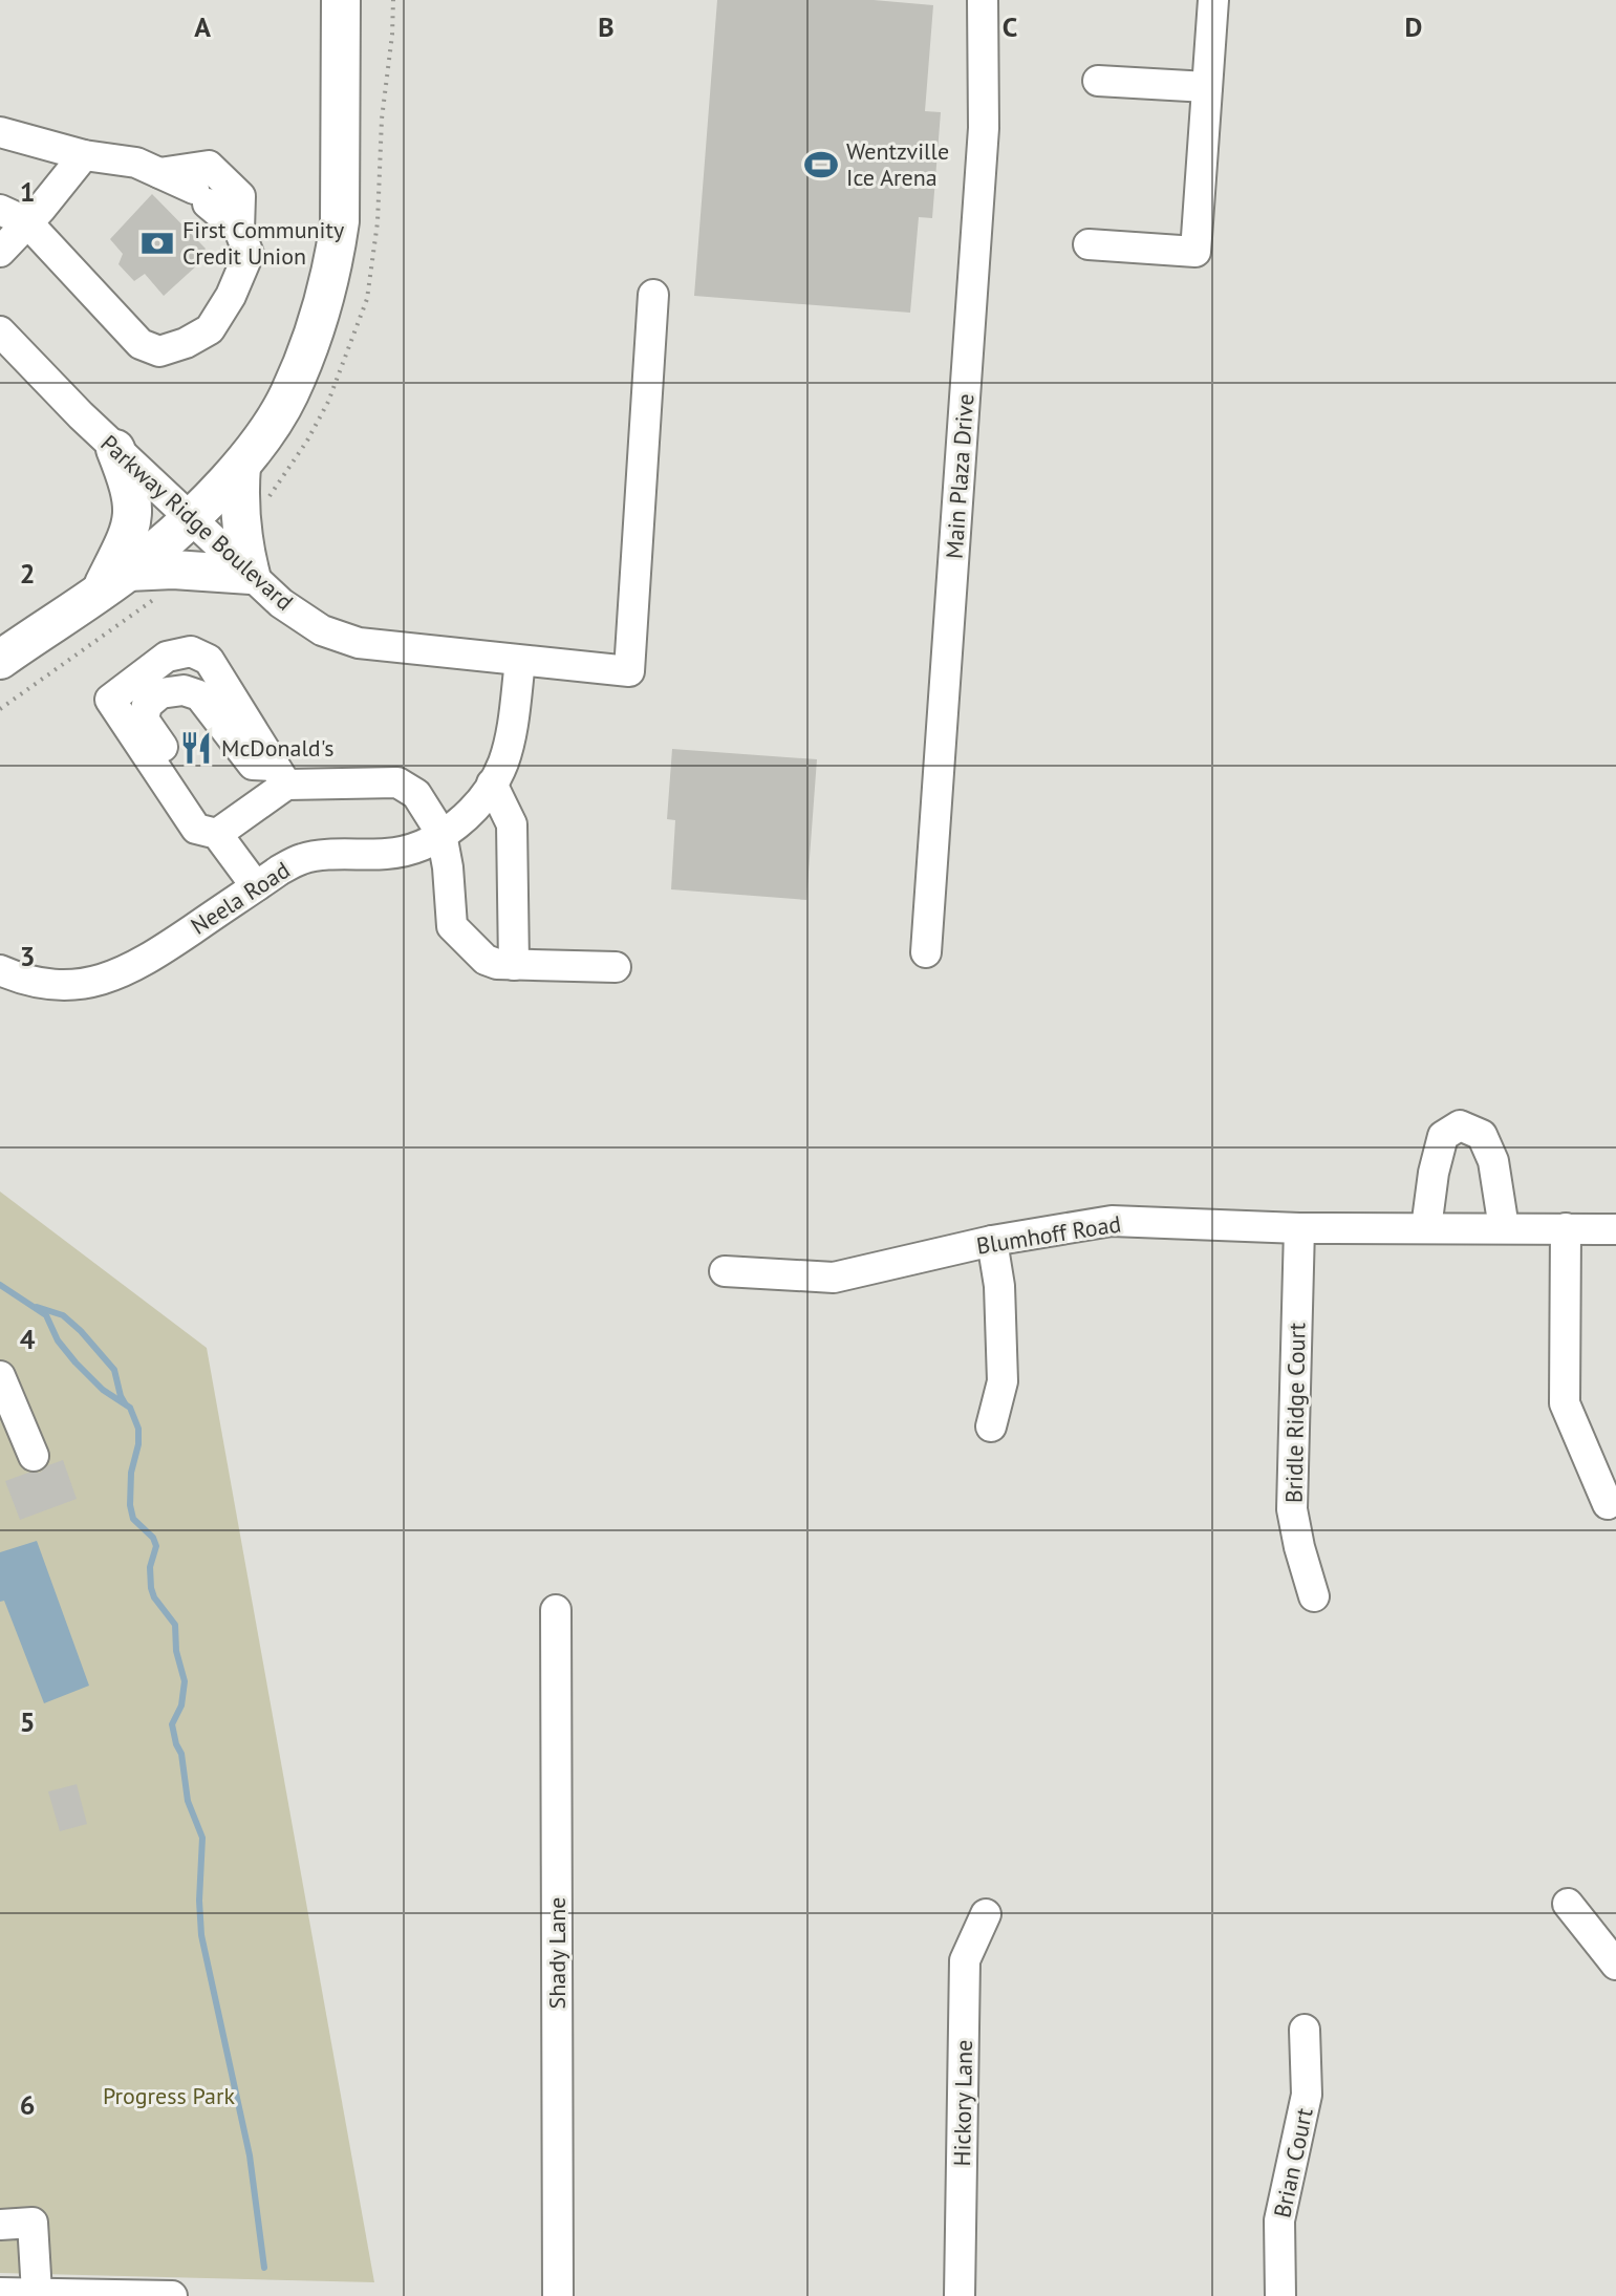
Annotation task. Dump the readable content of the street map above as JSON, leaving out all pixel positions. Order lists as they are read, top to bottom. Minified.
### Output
{"streets":{"street":["Main Plaza Drive","Parkway Ridge Boulevard","Neela Road","Blumhoff Road","Bridle Ridge Court","Shady Lane","Hickory Lane","Brian Court"]},"crossings":[["Parkway Ridge Boulevard","Neela Road"],["Blumhoff Road","Bridle Ridge Court"]],"parks":["Progress Park"],"places":{"sports":["Wentzville Ice Arena"],"bank":["First Community Credit Union"],"restaurant":["McDonald's"]},"grid":{"columns":["A","B","C","D"],"rows":["1","2","3","4","5","6"]}}
